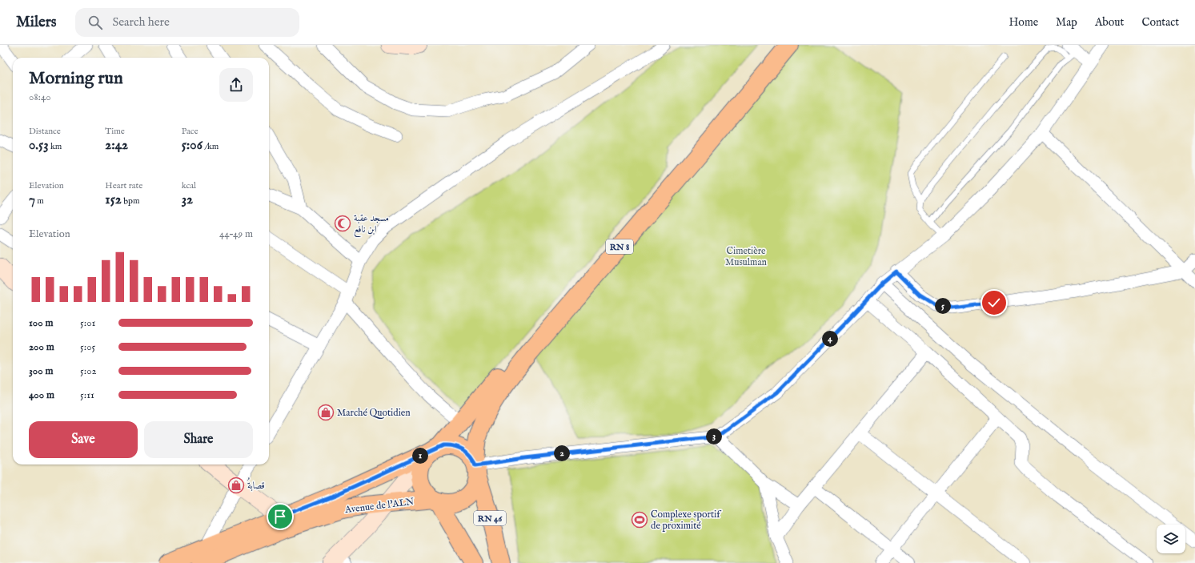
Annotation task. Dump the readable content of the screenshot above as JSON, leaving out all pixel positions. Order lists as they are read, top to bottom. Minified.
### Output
{"streets":{"main road":["RN 8","Avenue de l'ALN","RN 46"]},"crossings":[["RN 8","Avenue de l'ALN"],["RN 8","RN 46"],["Avenue de l'ALN","RN 46"]],"parks":["Cimetière Musulman"],"places":{"mosque":["مسجد عقبة ابن نافع"],"shop":["Marché Quotidien","قصابةُ"],"sports":["Complexe sportif de proximité"]},"page":{"header":"Milers","search":"Search here","nav":["Home","Map","About","Contact"],"heading":["Morning run","08:40"],"stats":[["Distance","0.53 km"],["Time","2:42"],["Pace","5:06 /km"],["Elevation","7 m"],["Heart rate","152 bpm"],["kcal","32"]],"chart":["Elevation","44–49 m"],"pins":["5","4","3","2","1"],"list":[{"name":"100 m","note":"5:01"},{"name":"200 m","note":"5:05"},{"name":"300 m","note":"5:02"},{"name":"400 m","note":"5:11"}],"buttons":["Save","Share"]}}
